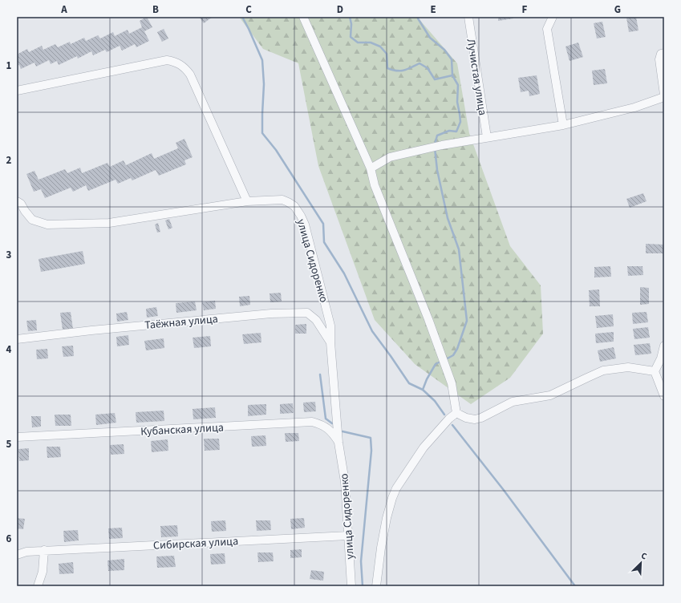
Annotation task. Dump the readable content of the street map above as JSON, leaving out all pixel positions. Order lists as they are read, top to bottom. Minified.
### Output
{"streets":{"street":["Лучистая улица","улица Сидоренко","Таёжная улица","Кубанская улица","Сибирская улица"]},"crossings":[["улица Сидоренко","Таёжная улица"],["улица Сидоренко","Кубанская улица"],["улица Сидоренко","Сибирская улица"]],"north":"top right","grid":{"columns":["A","B","C","D","E","F","G"],"rows":["1","2","3","4","5","6"]}}
